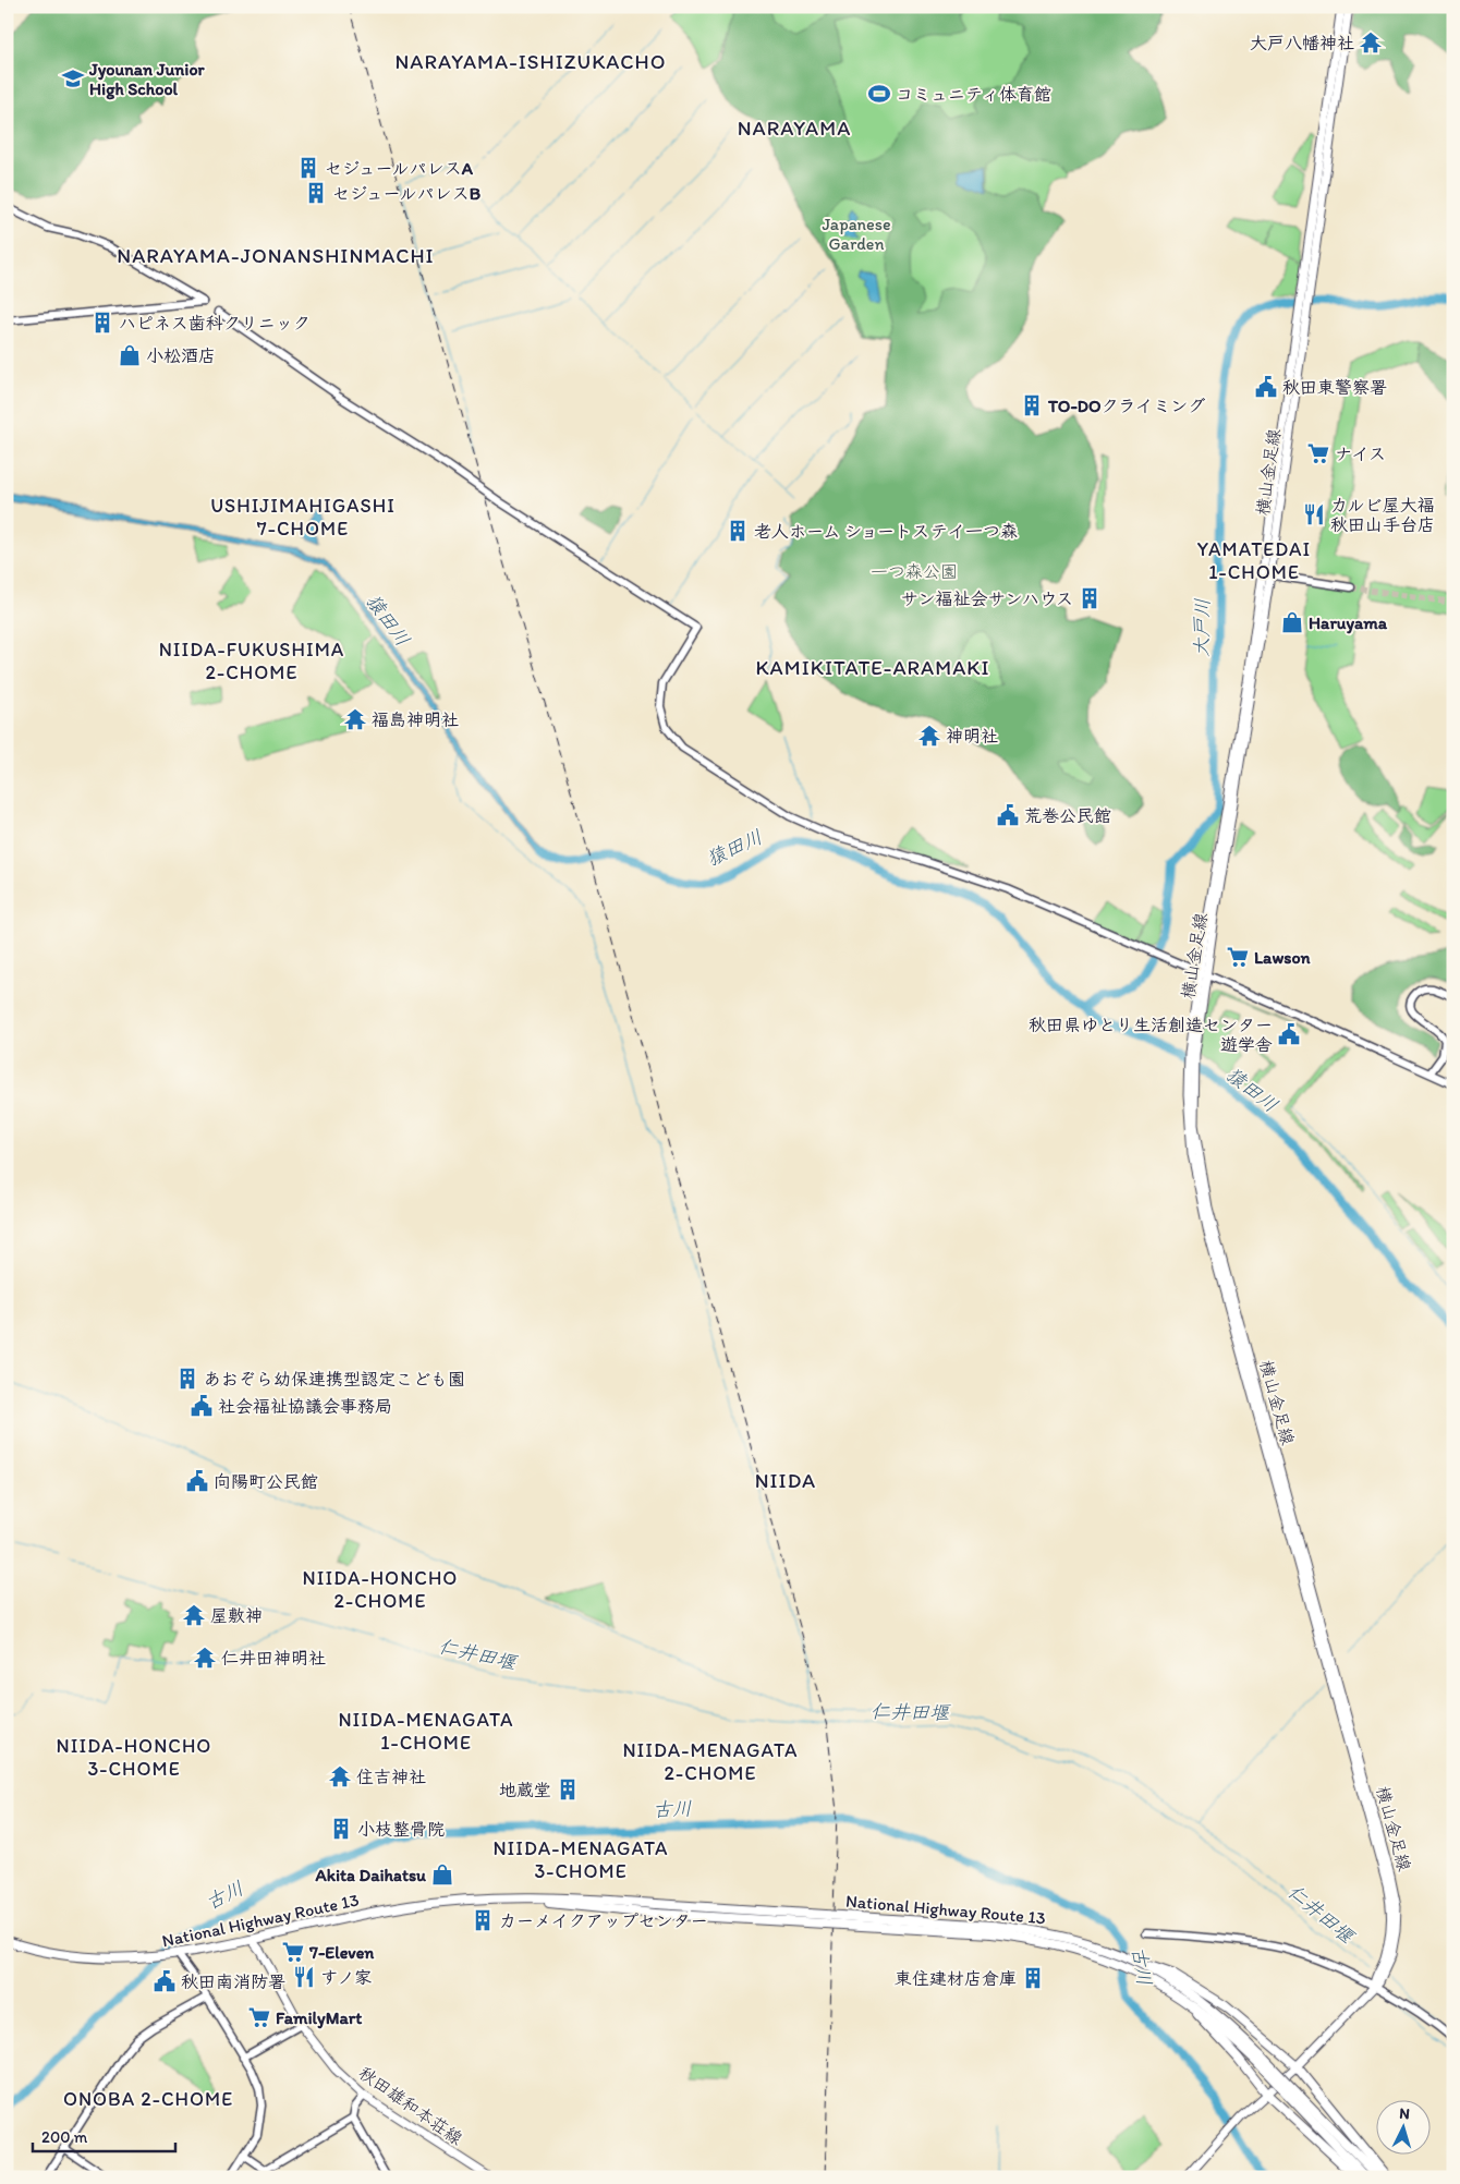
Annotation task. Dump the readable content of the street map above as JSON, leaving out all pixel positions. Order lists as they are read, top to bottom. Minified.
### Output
{"streets":{"highway":["National Highway Route 13"],"main road":["横山金足線","秋田雄和本荘線"]},"crossings":[["National Highway Route 13","秋田雄和本荘線"]],"districts":["NARAYAMA-ISHIZUKACHO","NARAYAMA","NARAYAMA-JONANSHINMACHI","USHIJIMAHIGASHI 7-CHOME","YAMATEDAI 1-CHOME","NIIDA-FUKUSHIMA 2-CHOME","KAMIKITATE-ARAMAKI","NIIDA","NIIDA-HONCHO 2-CHOME","NIIDA-MENAGATA 1-CHOME","NIIDA-HONCHO 3-CHOME","NIIDA-MENAGATA 2-CHOME","NIIDA-MENAGATA 3-CHOME","ONOBA 2-CHOME"],"water":["猿田川","大戸川","仁井田堰","古川"],"parks":["Japanese Garden","一つ森公園"],"places":{"temple":["大戸八幡神社","福島神明社","神明社","屋敷神","仁井田神明社","住吉神社"],"school or university":["Jyounan Junior High School"],"sports":["コミュニティ体育館"],"building":["セジュールパレスA","セジュールパレスB","ハピネス歯科クリニック","TO-DOクライミング","老人ホーム ショートステイ一つ森","サン福祉会サンハウス","あおぞら幼保連携型認定こども園","地蔵堂","小枝整骨院","カーメイクアップセンター","東住建材店倉庫"],"shop":["小松酒店","Haruyama","Akita Daihatsu"],"public building":["秋田東警察署","荒巻公民館","秋田県ゆとり生活創造センター 遊学舎","社会福祉協議会事務局","向陽町公民館","秋田南消防署"],"supermarket":["ナイス","Lawson","7-Eleven","FamilyMart"],"restaurant":["カルビ屋大福 秋田山手台店","すノ家"]},"scale_bar":"200 m","north":"top"}
